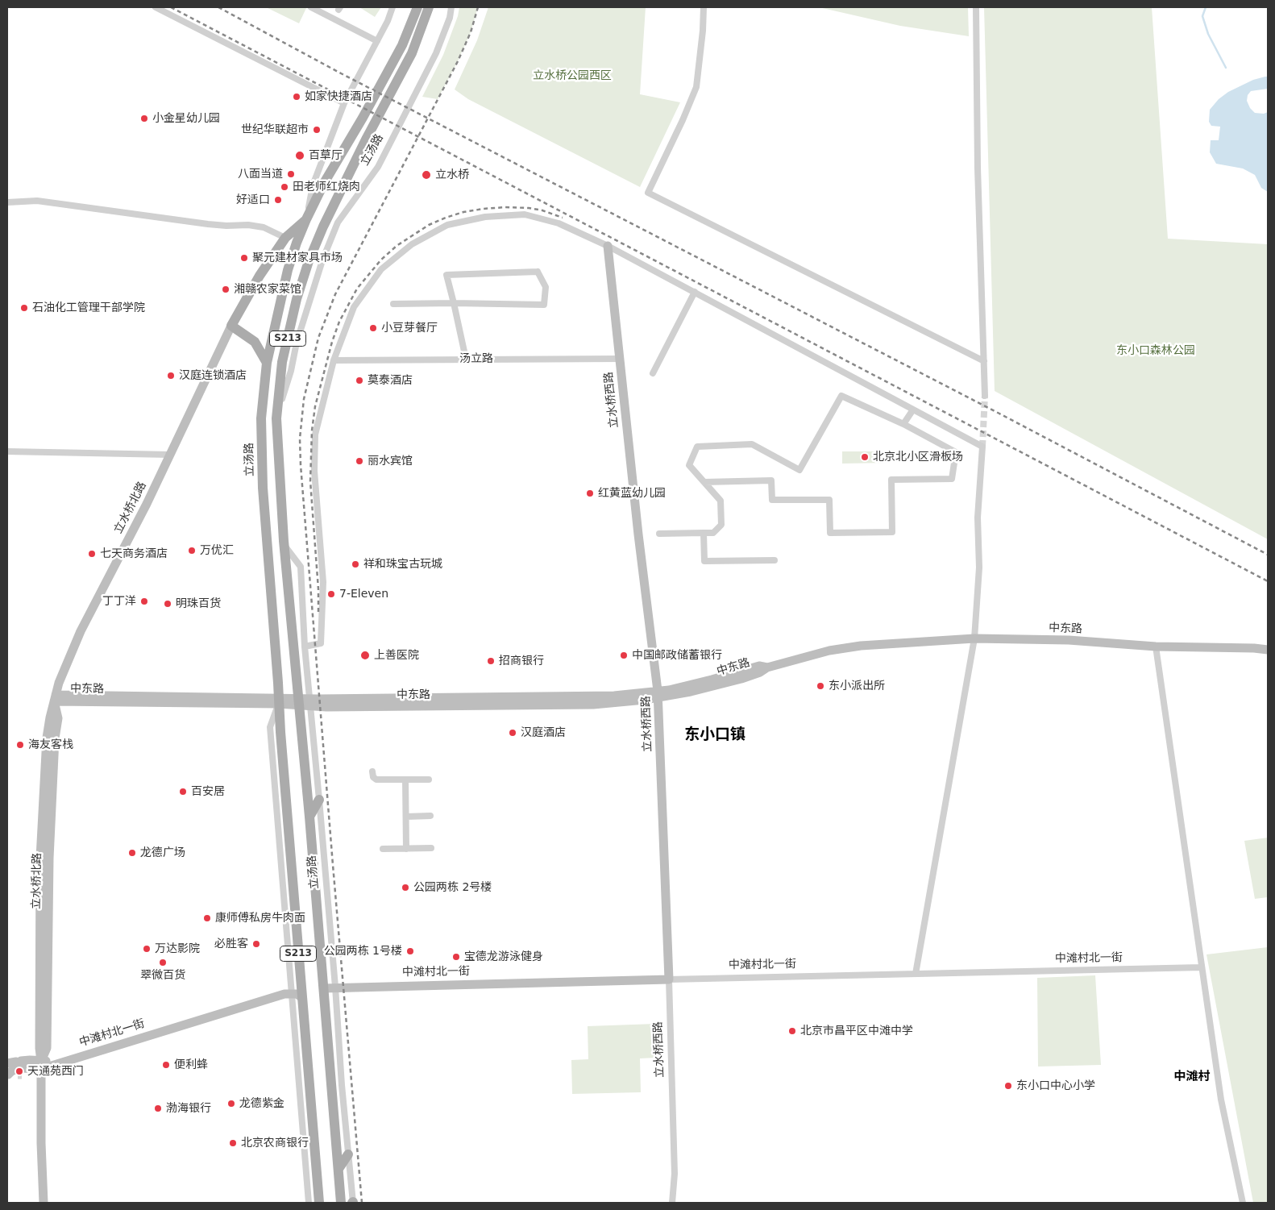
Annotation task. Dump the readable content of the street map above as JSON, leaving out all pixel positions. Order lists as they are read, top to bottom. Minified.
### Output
{"streets":{"main road":["立汤路","S213"],"street":["汤立路","立水桥西路","立水桥北路","中东路","中滩村北一街"]},"crossings":[["立汤路","中东路"],["立汤路","中滩村北一街"],["汤立路","立水桥西路"],["立水桥西路","中东路"],["立水桥西路","中滩村北一街"],["立水桥北路","中东路"],["立水桥北路","中滩村北一街"]],"districts":["东小口镇","中滩村"],"parks":["立水桥公园西区","东小口森林公园"],"places":["如家快捷酒店","小金星幼儿园","世纪华联超市","百草厅","八面当道","立水桥","田老师红烧肉","好适口","聚元建材家具市场","湘赣农家菜馆","石油化工管理干部学院","小豆芽餐厅","汉庭连锁酒店","莫泰酒店","北京北小区滑板场","丽水宾馆","红黄蓝幼儿园","万优汇","七天商务酒店","祥和珠宝古玩城","7-Eleven","丁丁洋","明珠百货","上善医院","中国邮政储蓄银行","招商银行","东小派出所","汉庭酒店","海友客栈","百安居","龙德广场","公园两栋 2号楼","康师傅私房牛肉面","必胜客","万达影院","公园两栋 1号楼","宝德龙游泳健身","翠微百货","北京市昌平区中滩中学","便利蜂","天通苑西门","东小口中心小学","龙德紫金","渤海银行","北京农商银行"]}
